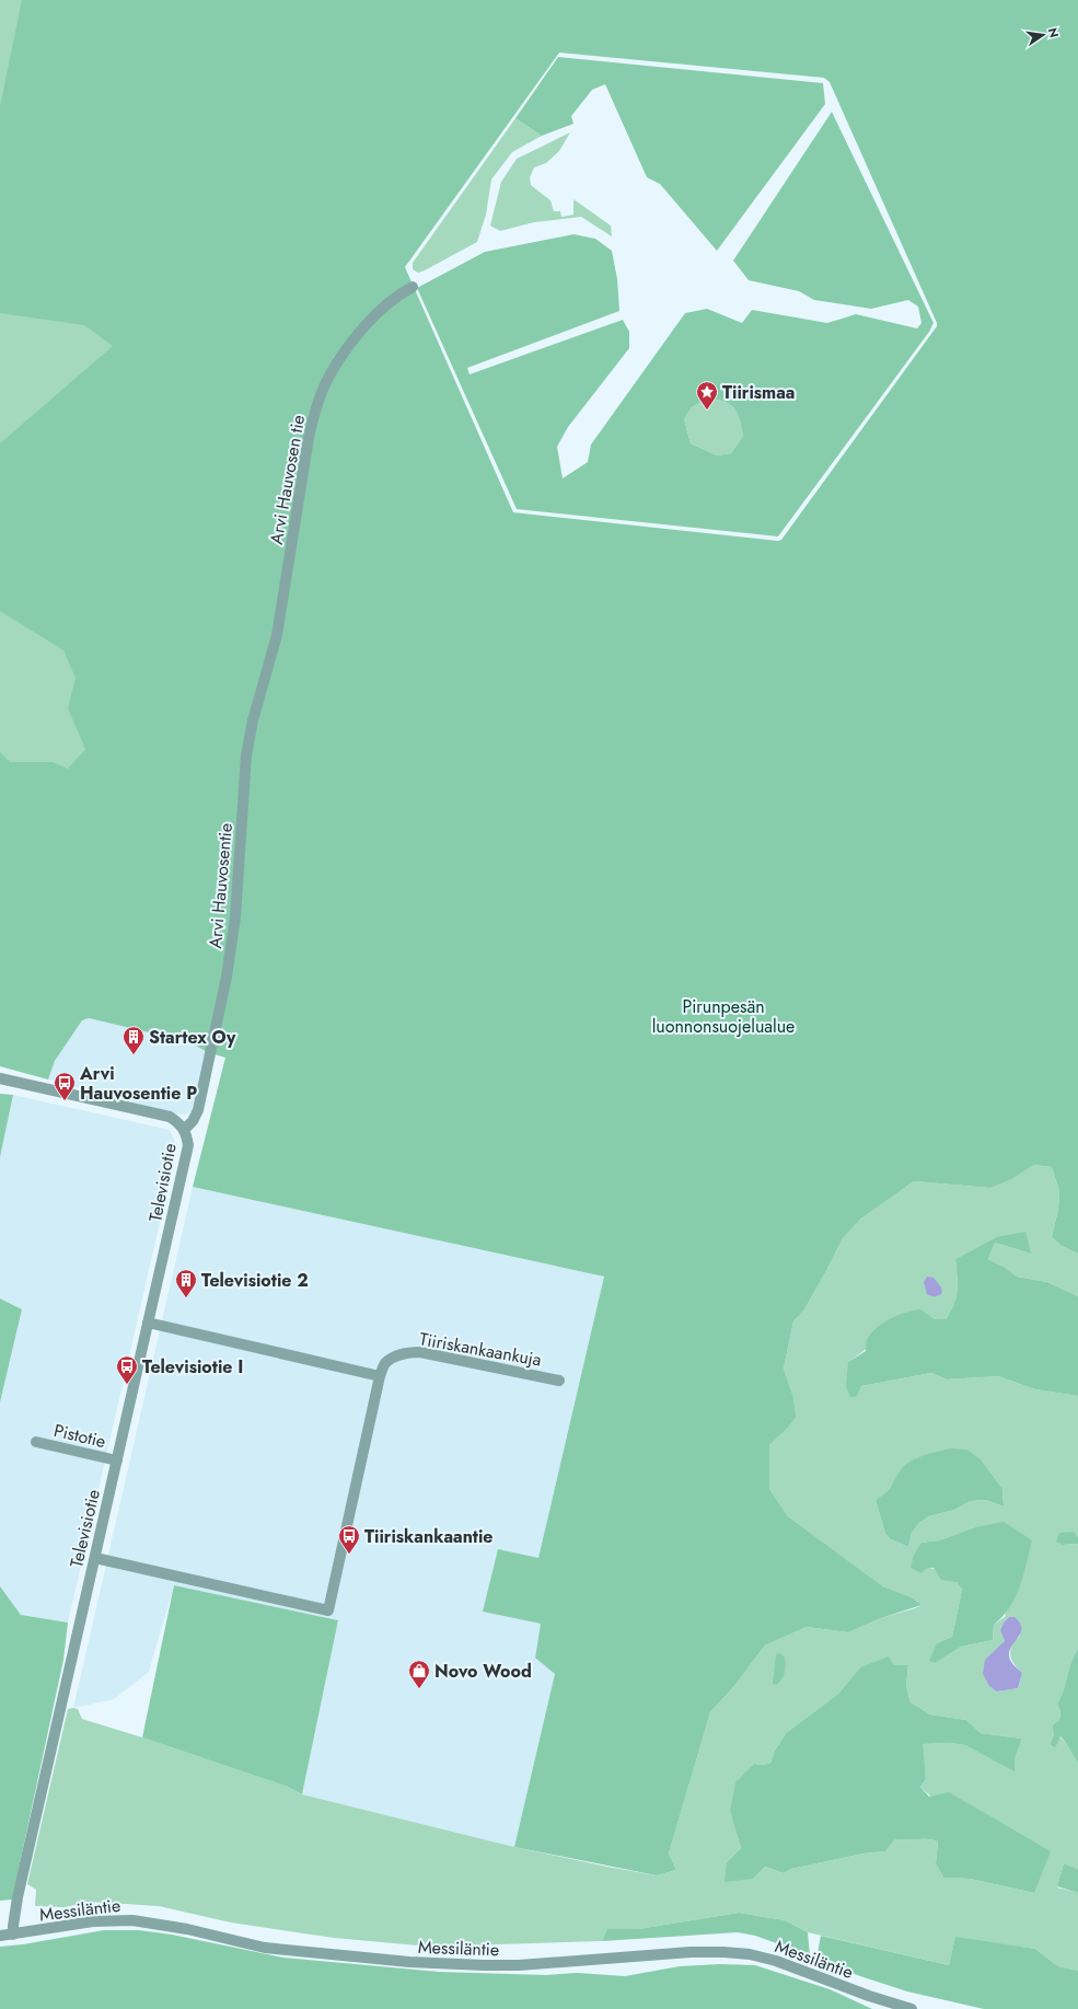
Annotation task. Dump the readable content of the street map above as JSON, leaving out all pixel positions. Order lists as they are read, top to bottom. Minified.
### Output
{"streets":{"street":["Arvi Hauvosen tie","Arvi Hauvosentie","Televisiotie","Tiiriskankaankuja","Pistotie","Messiläntie"]},"crossings":[["Arvi Hauvosen tie","Arvi Hauvosentie"],["Arvi Hauvosentie","Televisiotie"],["Televisiotie","Pistotie"],["Televisiotie","Messiläntie"]],"parks":["Pirunpesän luonnonsuojelualue"],"places":{"place":["Tiirismaa"],"building":["Startex Oy","Televisiotie 2"],"bus stop":["Arvi Hauvosentie P","Televisiotie I","Tiiriskankaantie"],"shop":["Novo Wood"]},"north":"right"}
